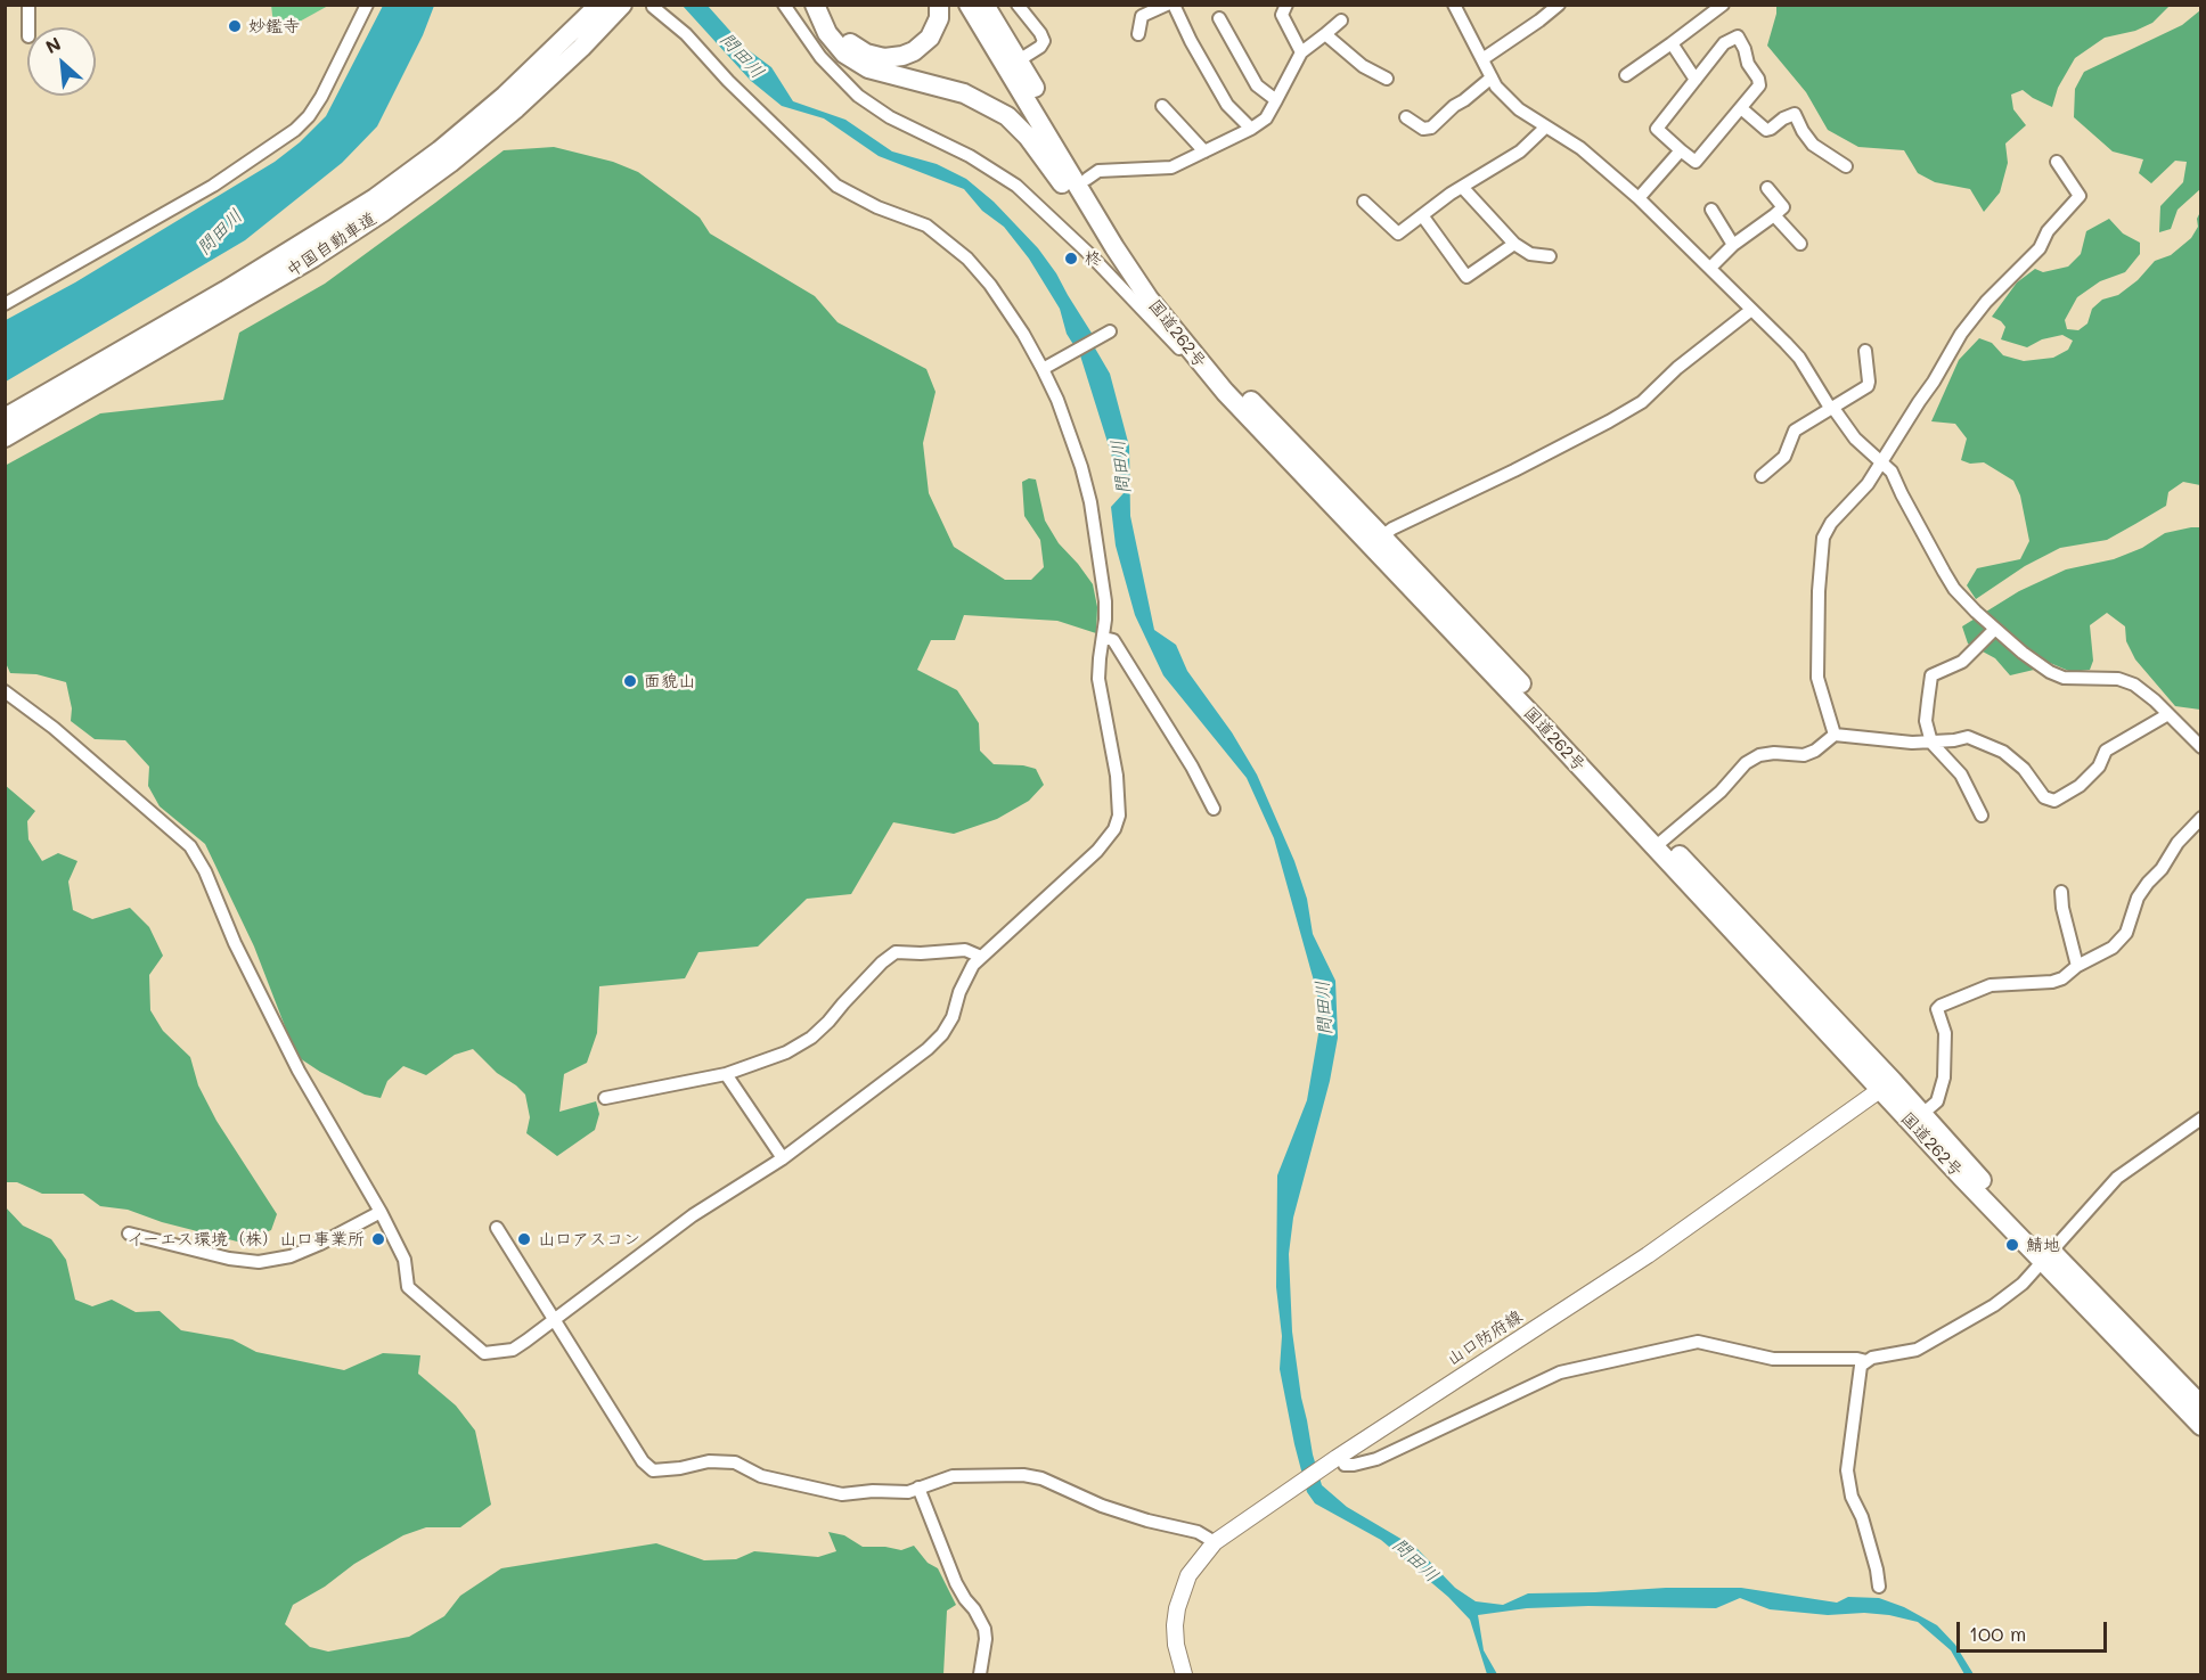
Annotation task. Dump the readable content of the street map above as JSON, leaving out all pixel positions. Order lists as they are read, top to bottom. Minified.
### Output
{"streets":{"highway":["中国自動車道","国道262号"],"main road":["山口防府線"]},"crossings":[["国道262号","山口防府線"]],"water":["問田川"],"places":["妙鑑寺","柊","面貌山","イーエス環境（株）山口事業所","山口アスコン","鯖地"],"scale_bar":"100 m","north":"top left"}
